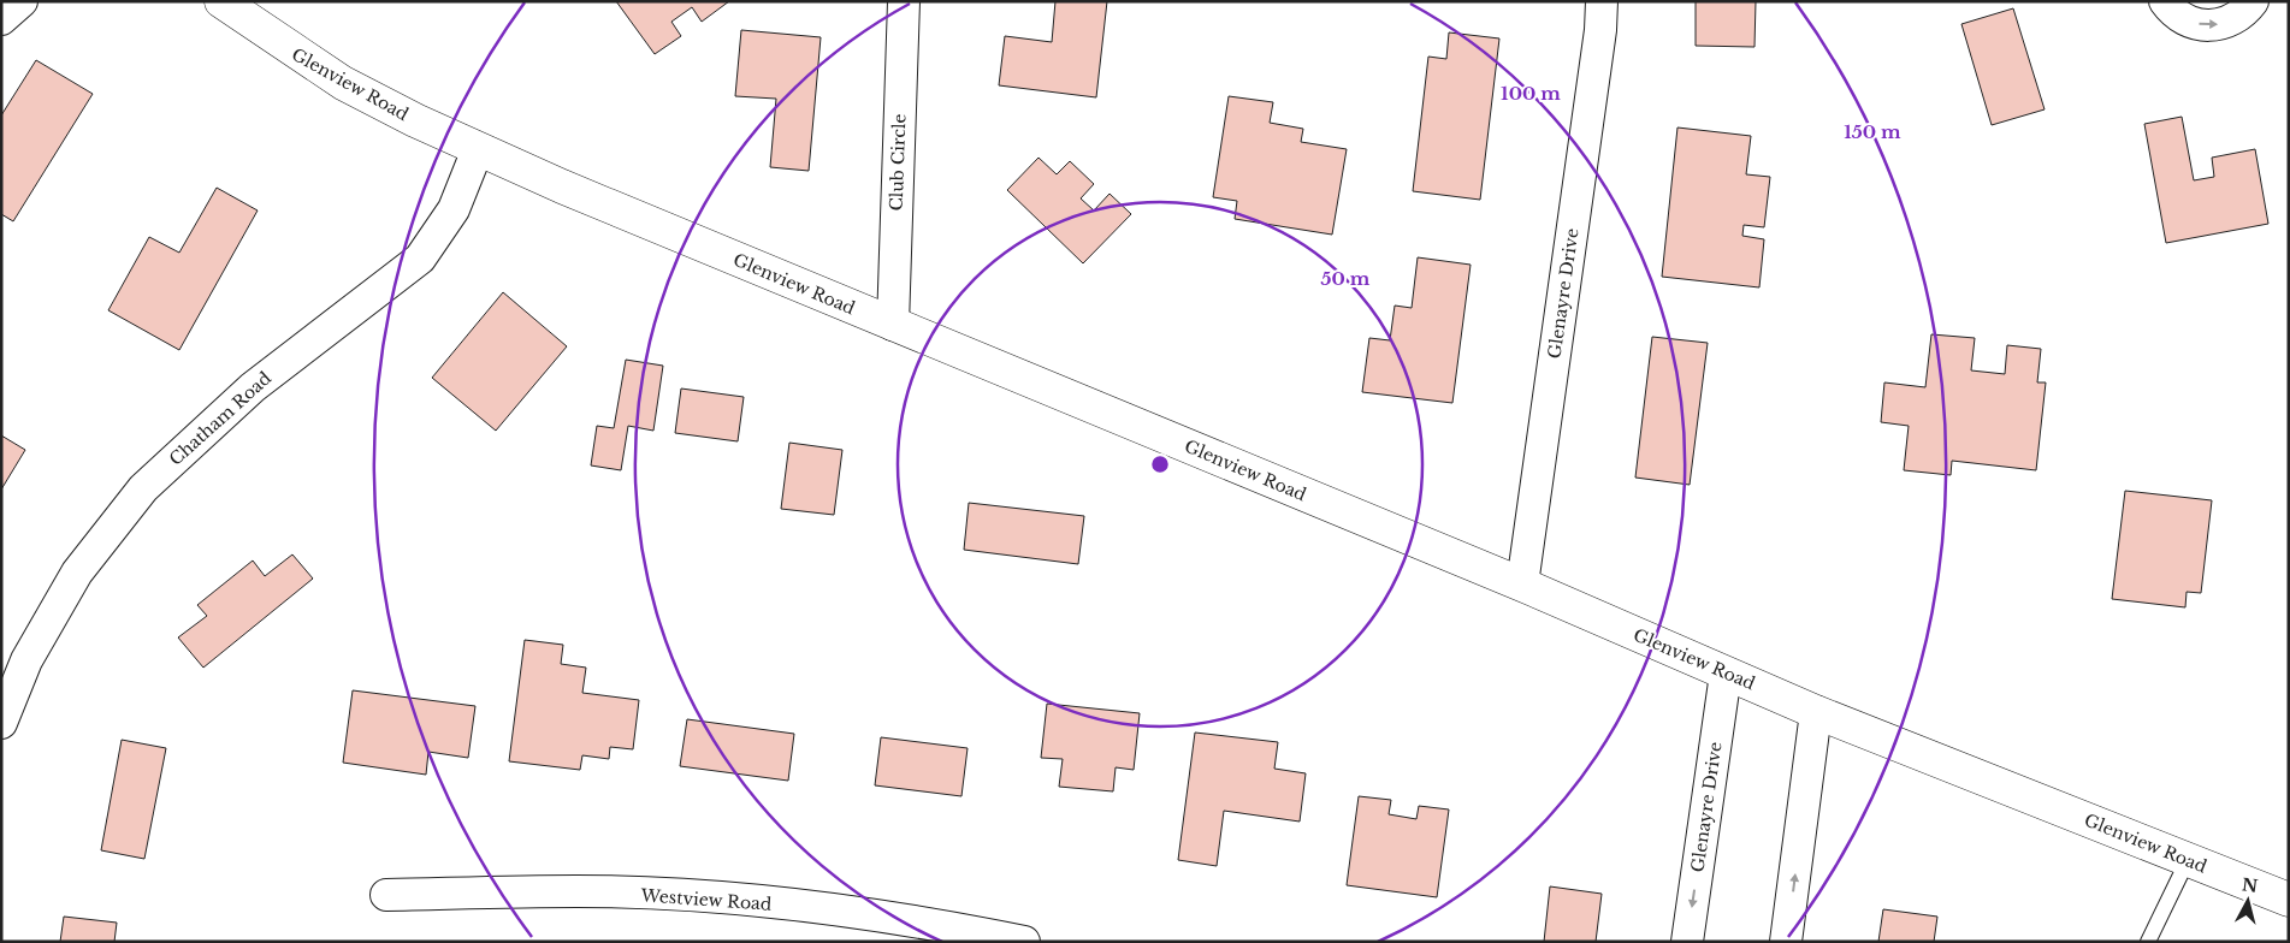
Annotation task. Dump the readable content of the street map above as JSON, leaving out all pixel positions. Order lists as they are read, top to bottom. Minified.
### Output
{"streets":{"main road":["Glenview Road"],"street":["Club Circle","Glenayre Drive","Chatham Road","Westview Road"]},"crossings":[["Glenview Road","Club Circle"],["Glenview Road","Glenayre Drive"],["Glenview Road","Chatham Road"]],"north":"top","rings":["100 m","150 m","50 m"]}
